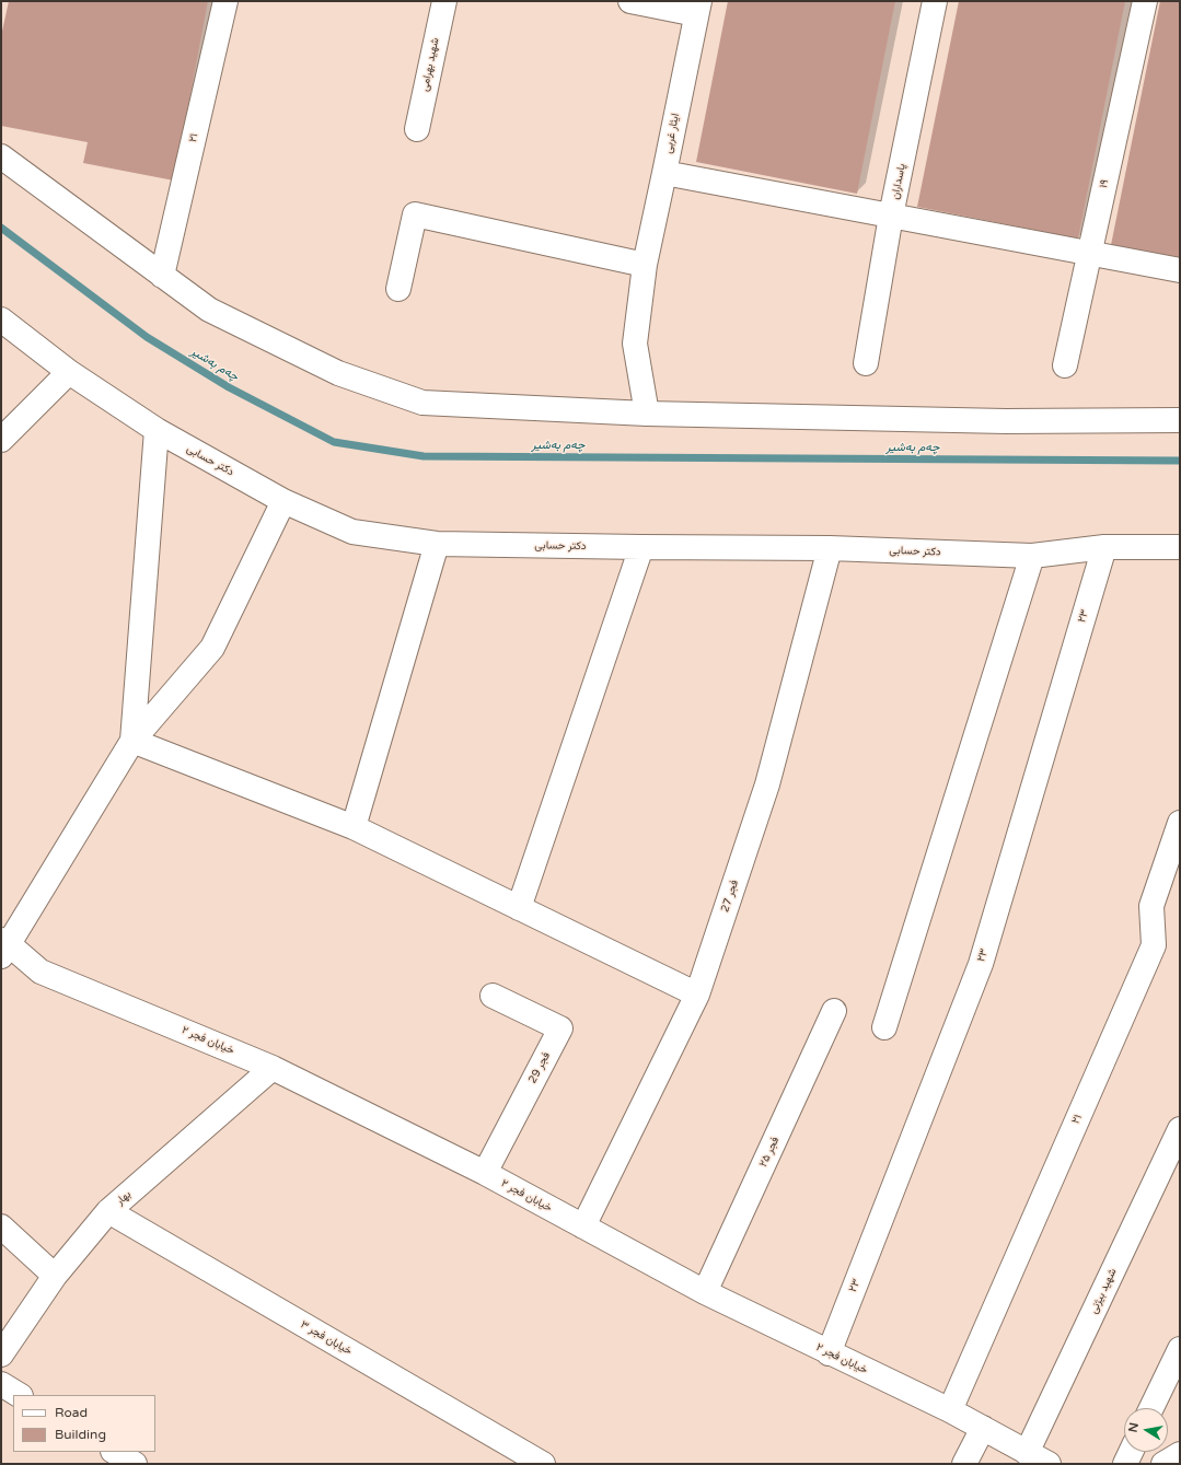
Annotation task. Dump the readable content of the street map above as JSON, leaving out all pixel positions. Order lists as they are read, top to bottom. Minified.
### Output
{"streets":{"street":["شهید بهرامی","ایثار غربی","۲۱","پاسداران","۱۹","دکتر حسابی","۲۳","فجر 27","خیابان فجر ۲","فجر 29","فجر ۲۵","بهار","شهید بیژنی","خیابان فجر ۳"]},"crossings":[["۲۱","خیابان فجر ۲"],["دکتر حسابی","۲۳"],["دکتر حسابی","فجر 27"],["۲۳","خیابان فجر ۲"],["فجر 27","خیابان فجر ۲"],["خیابان فجر ۲","فجر 29"],["خیابان فجر ۲","فجر ۲۵"],["خیابان فجر ۲","بهار"],["خیابان فجر ۲","شهید بیژنی"],["بهار","خیابان فجر ۳"]],"water":["چەم بەشیر"],"legend":["Road","Building"],"north":"left"}
